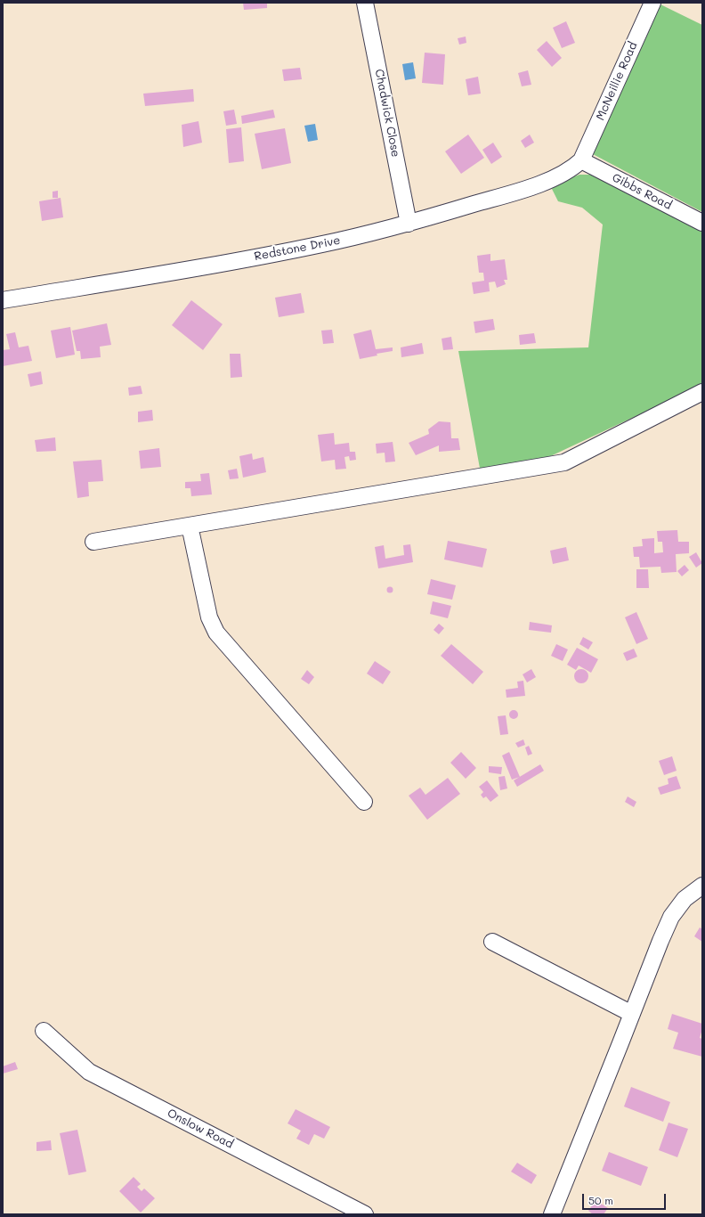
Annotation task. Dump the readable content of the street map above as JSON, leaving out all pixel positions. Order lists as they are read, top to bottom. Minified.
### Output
{"streets":{"street":["McNeillie Road","Chadwick Close","Gibbs Road","Redstone Drive","Onslow Road"]},"crossings":[["McNeillie Road","Gibbs Road"],["McNeillie Road","Redstone Drive"],["Chadwick Close","Redstone Drive"],["Gibbs Road","Redstone Drive"]],"scale_bar":"50 m"}
